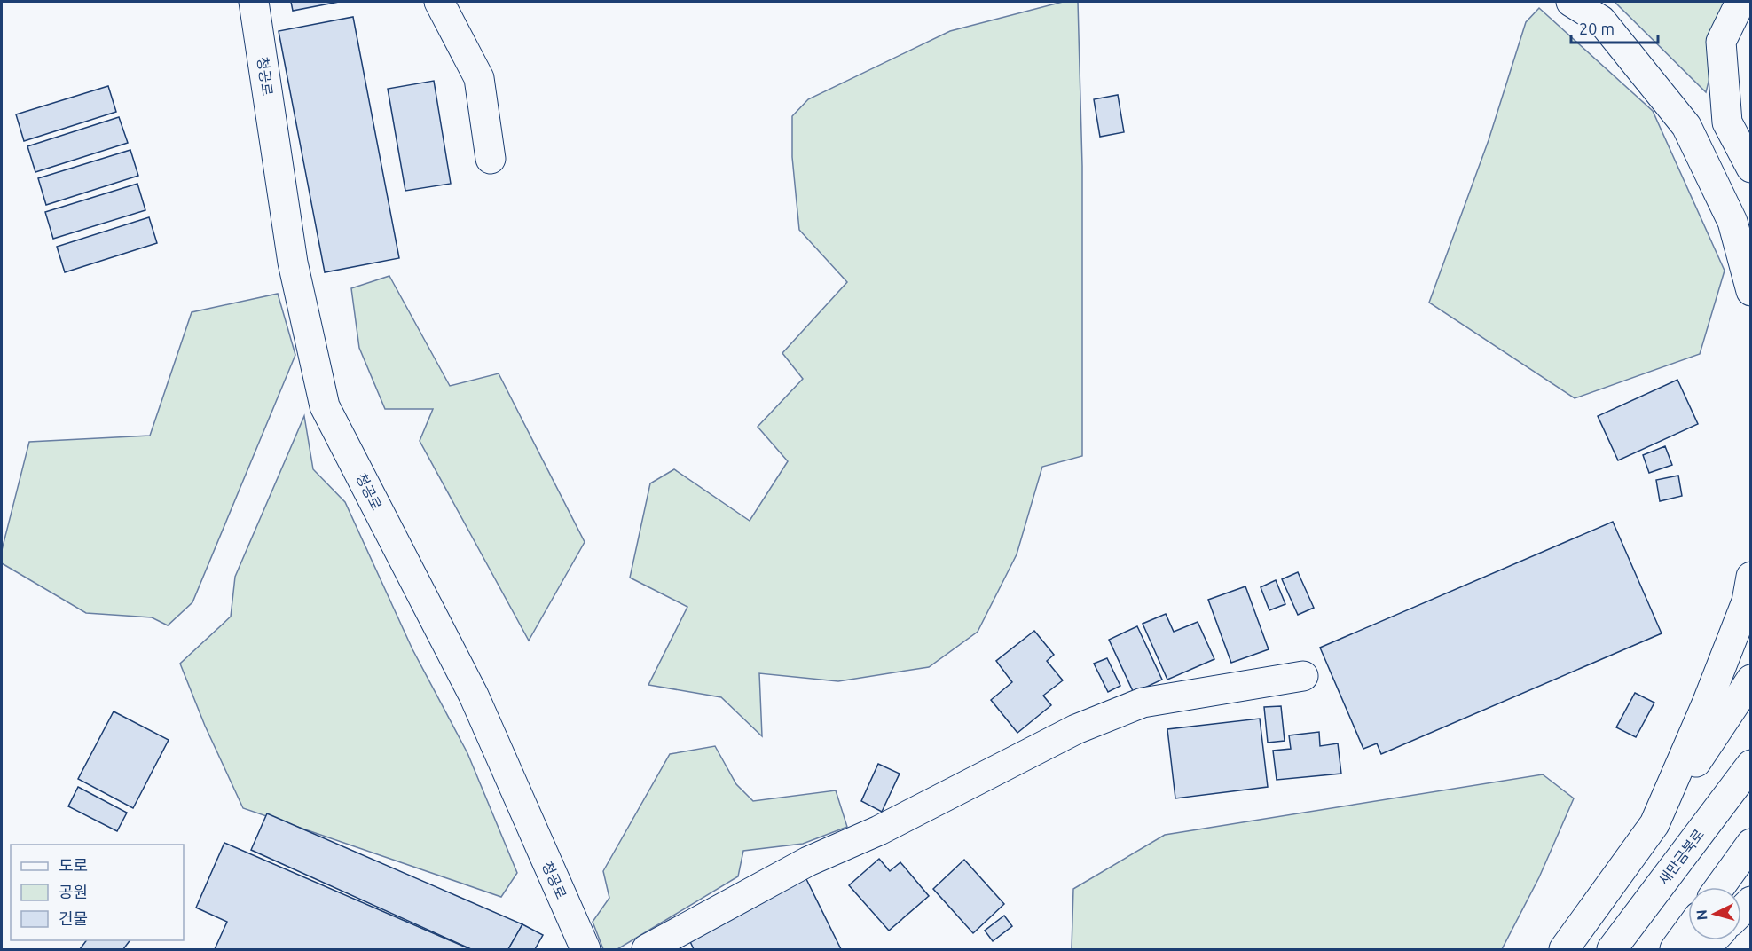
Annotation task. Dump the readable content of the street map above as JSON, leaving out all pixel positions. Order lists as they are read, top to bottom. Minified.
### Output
{"streets":{"main road":["청공로","새만금북로"]},"legend":["도로","공원","건물"],"scale_bar":"20 m","north":"left"}
